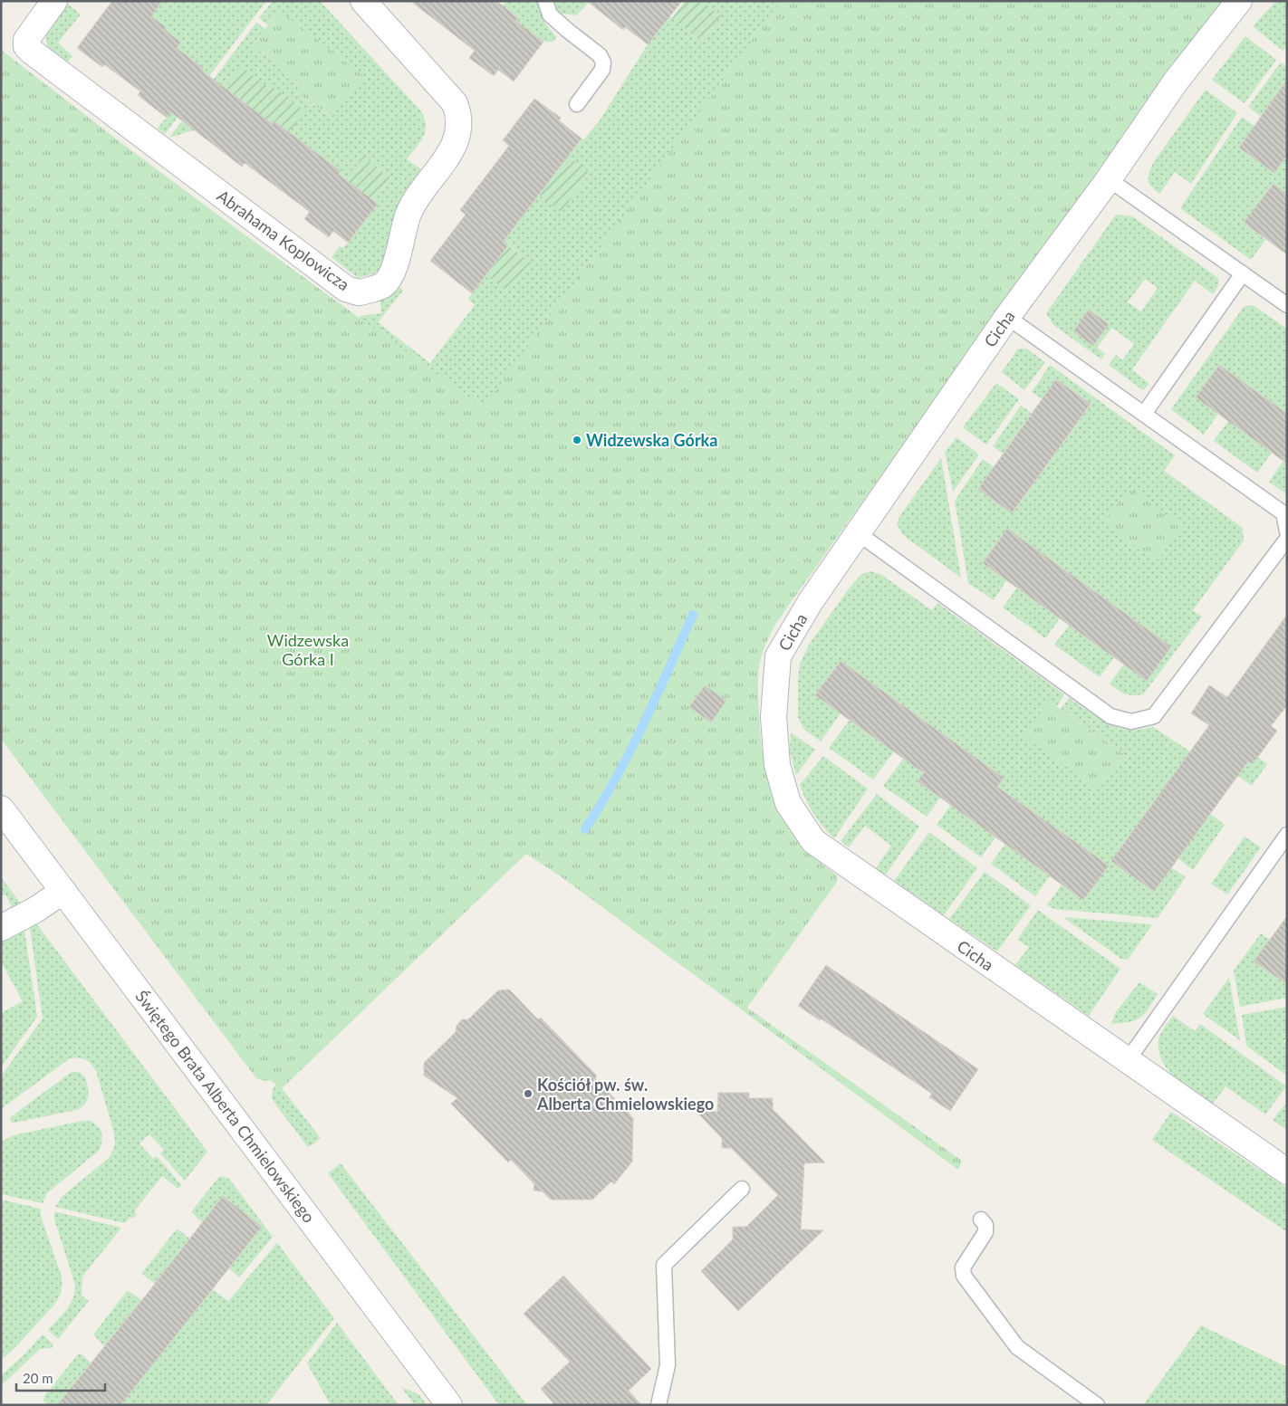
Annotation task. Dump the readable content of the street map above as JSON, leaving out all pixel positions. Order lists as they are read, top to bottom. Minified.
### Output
{"streets":{"street":["Abrahama Koplowicza","Cicha","Świętego Brata Alberta Chmielowskiego"]},"parks":["Widzewska Górka I"],"places":["Widzewska Górka","Kościół pw. św. Alberta Chmielowskiego"],"scale_bar":"20 m"}
